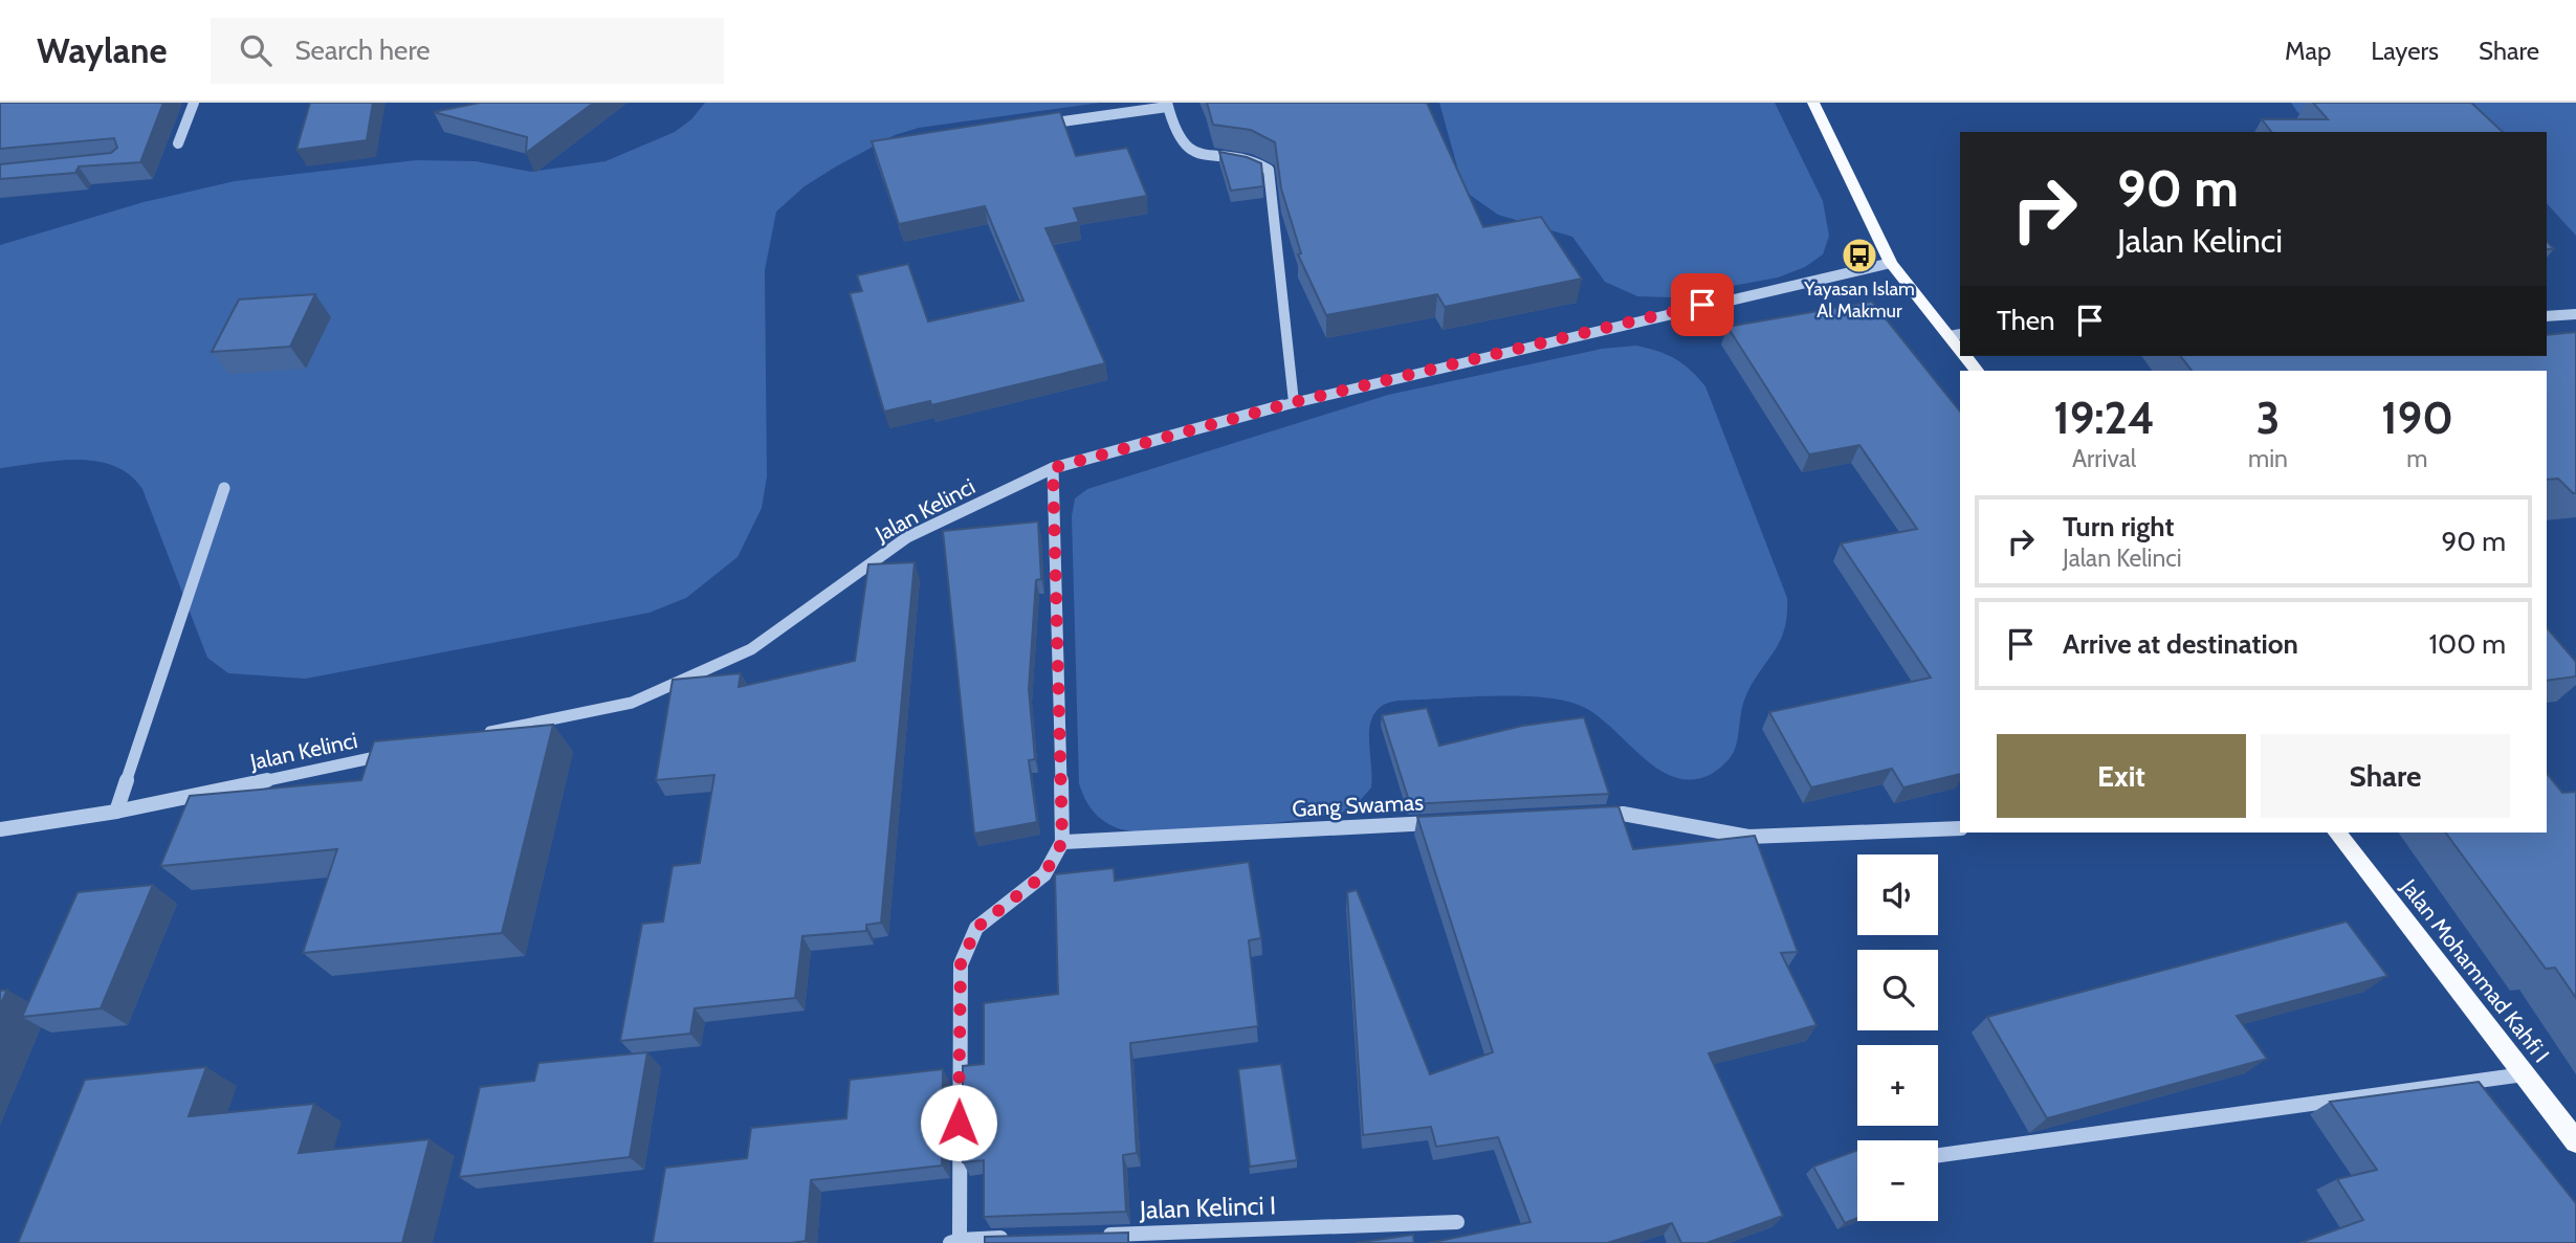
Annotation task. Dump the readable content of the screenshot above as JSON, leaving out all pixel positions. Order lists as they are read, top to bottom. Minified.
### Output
{"streets":{"main road":["Jalan Mohammad Kahfi I"],"street":["Jalan Kelinci","Gang Swamas","Jalan Kelinci I"]},"places":{"bus stop":["Yayasan Islam Al Makmur"]},"page":{"header":"Waylane","search":"Search here","nav":["Map","Layers","Share"],"turn":["90 m","Jalan Kelinci"],"then":"Then","eta":["19:24","Arrival","3","min","190","m"],"list":[{"name":"Turn right","note":"Jalan Kelinci","value":"90 m"},{"name":"Arrive at destination","value":"100 m"}],"buttons":["Exit","Share"],"map_buttons":["+","−"]}}
